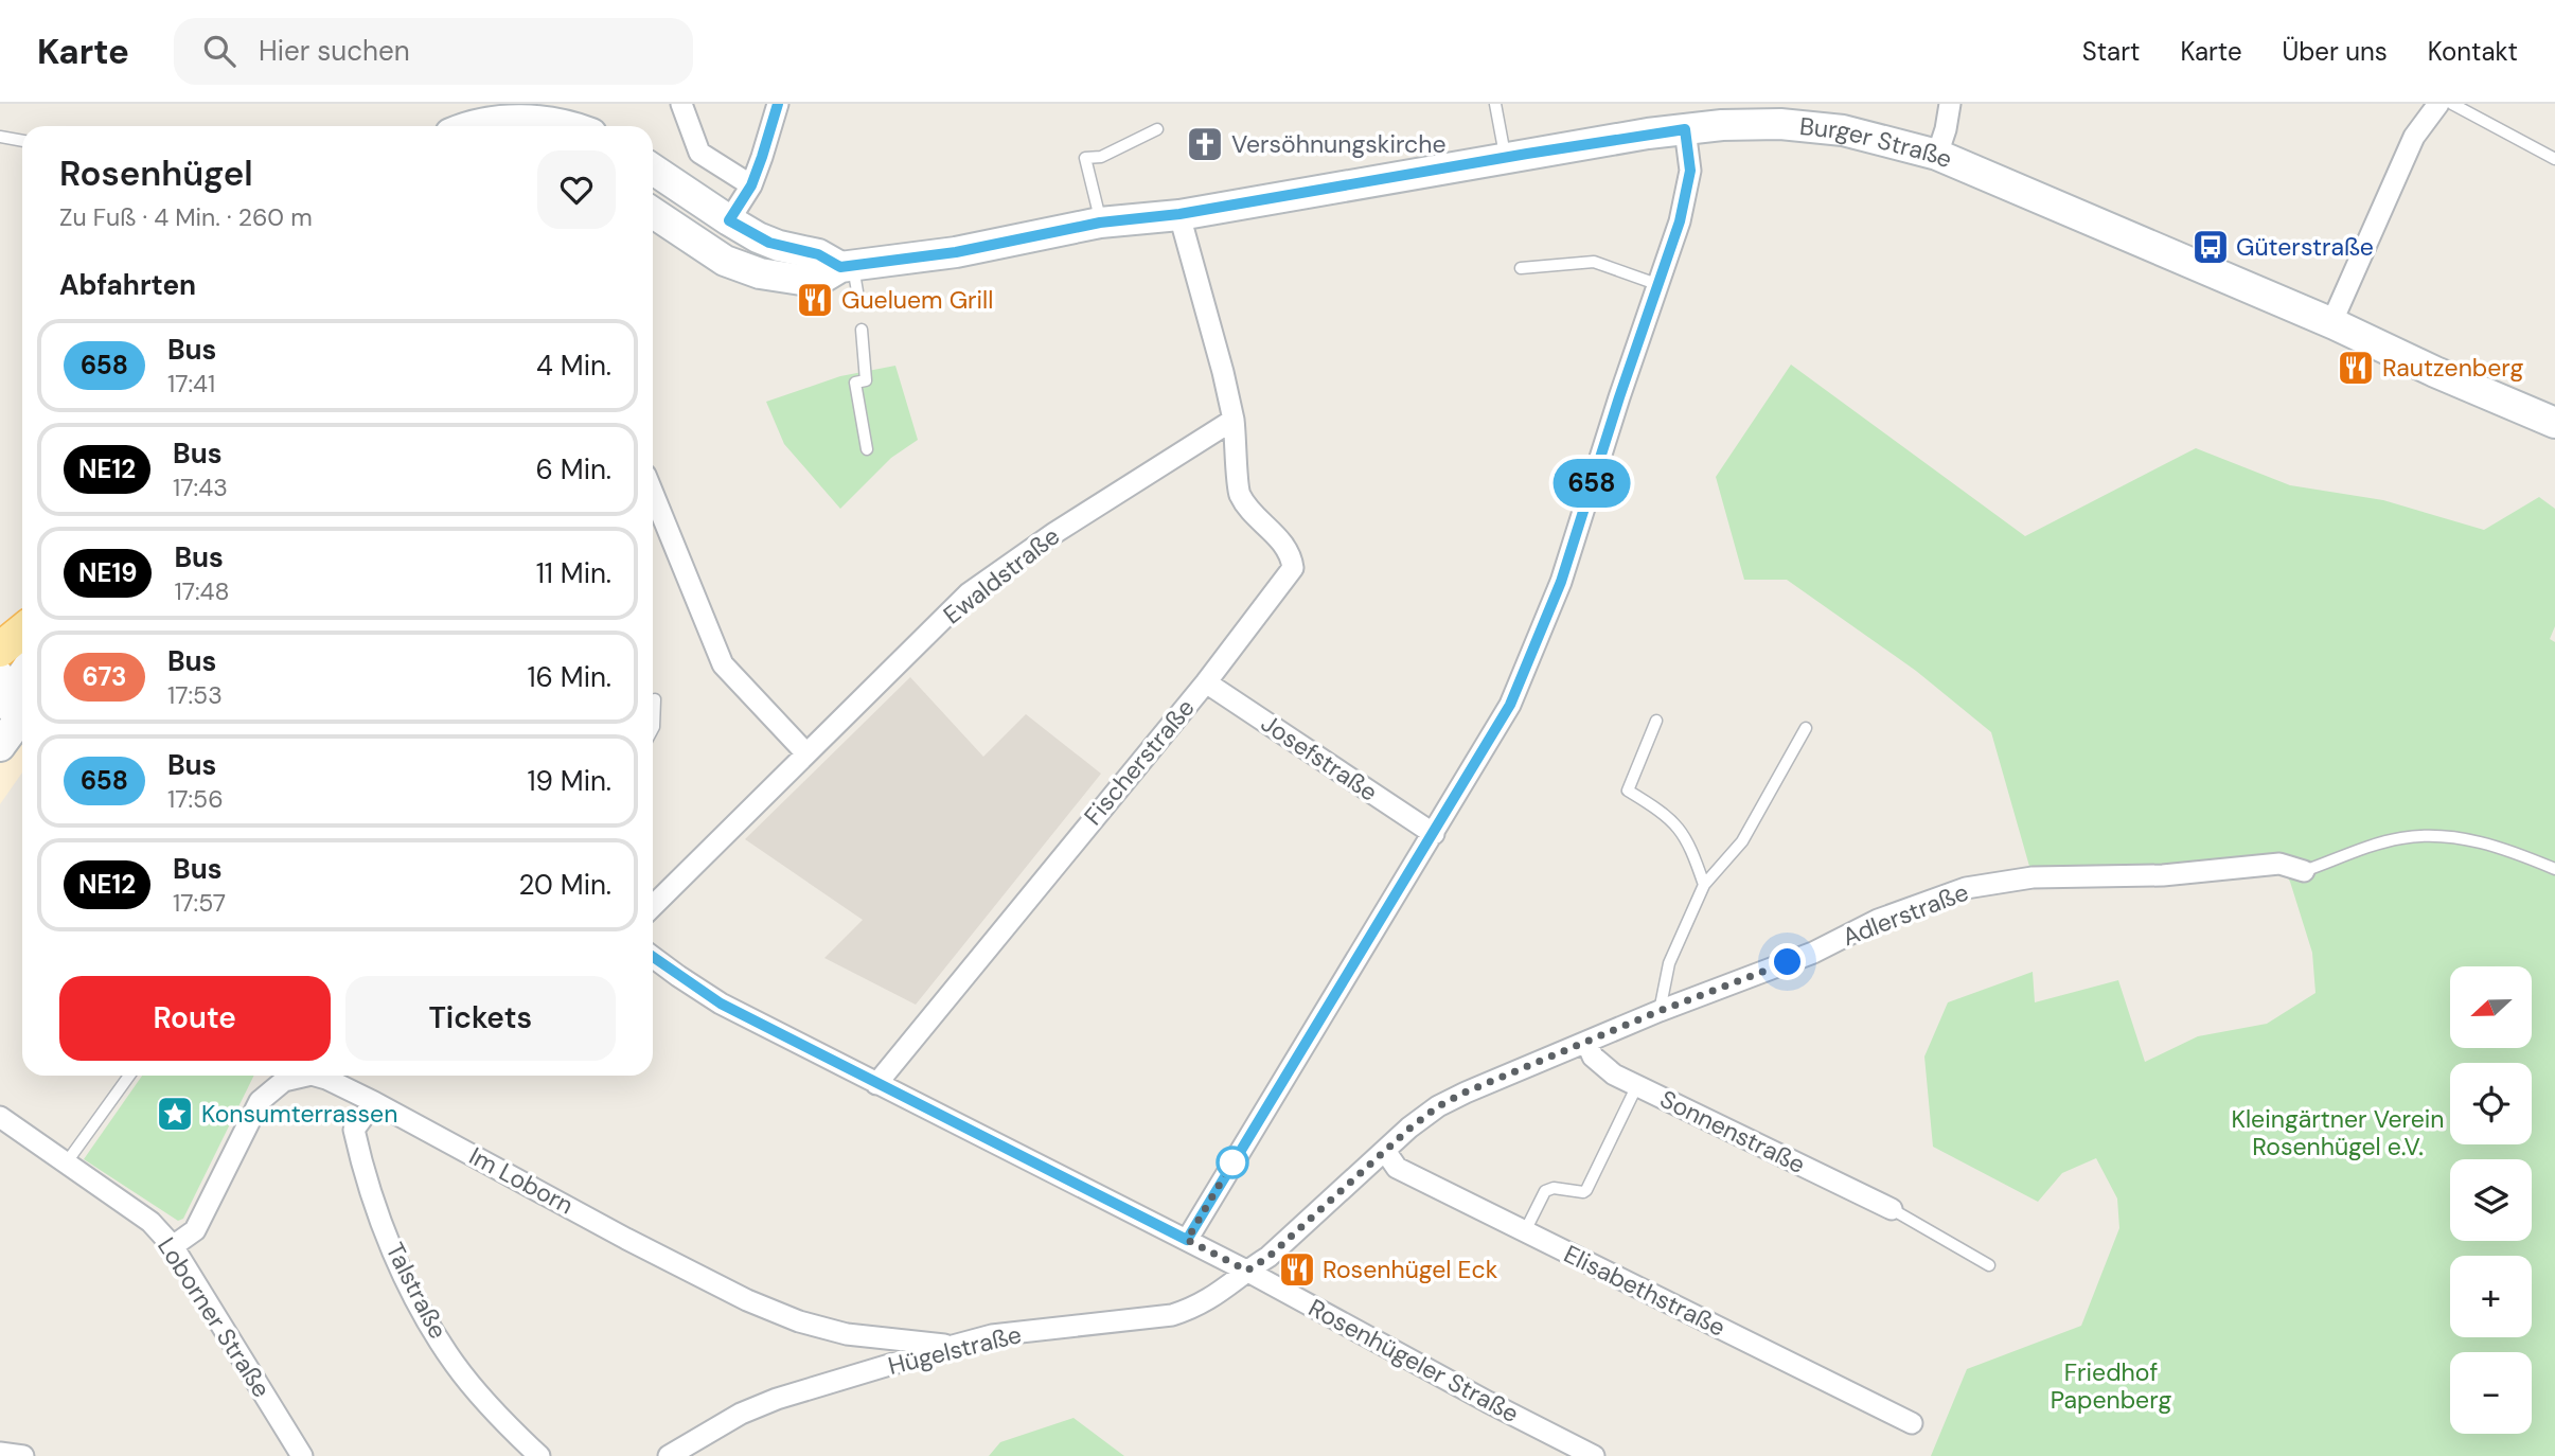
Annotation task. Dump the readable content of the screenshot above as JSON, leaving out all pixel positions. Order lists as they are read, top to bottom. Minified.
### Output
{"streets":{"main road":["Burger Straße"],"street":["Ewaldstraße","Josefstraße","Fischerstraße","Adlerstraße","Sonnenstraße","Im Loborn","Talstraße","Elisabethstraße","Loborner Straße","Hügelstraße","Rosenhügeler Straße"]},"crossings":[["Ewaldstraße","Fischerstraße"],["Josefstraße","Fischerstraße"],["Fischerstraße","Rosenhügeler Straße"],["Adlerstraße","Sonnenstraße"],["Adlerstraße","Elisabethstraße"],["Adlerstraße","Hügelstraße"],["Adlerstraße","Rosenhügeler Straße"],["Im Loborn","Talstraße"],["Im Loborn","Loborner Straße"],["Im Loborn","Hügelstraße"],["Hügelstraße","Rosenhügeler Straße"]],"parks":["Kleingärtner Verein Rosenhügel e.V.","Friedhof Papenberg"],"places":{"church":["Versöhnungskirche"],"bus stop":["Güterstraße"],"restaurant":["Gueluem Grill","Rautzenberg","Rosenhügel Eck"],"place":["Konsumterrassen"]},"lines":["bus line 658"],"north":"left","page":{"header":"Karte","search":"Hier suchen","nav":["Start","Karte","Über uns","Kontakt"],"on_map":"658","heading":[["Rosenhügel","Zu Fuß · 4 Min. · 260 m"],"Abfahrten"],"list":[{"mark":"658","name":"Bus","note":"17:41","value":"4 Min."},{"mark":"NE12","name":"Bus","note":"17:43","value":"6 Min."},{"mark":"NE19","name":"Bus","note":"17:48","value":"11 Min."},{"mark":"673","name":"Bus","note":"17:53","value":"16 Min."},{"mark":"658","name":"Bus","note":"17:56","value":"19 Min."},{"mark":"NE12","name":"Bus","note":"17:57","value":"20 Min."}],"buttons":["Route","Tickets"],"map_buttons":["+","−"]}}
